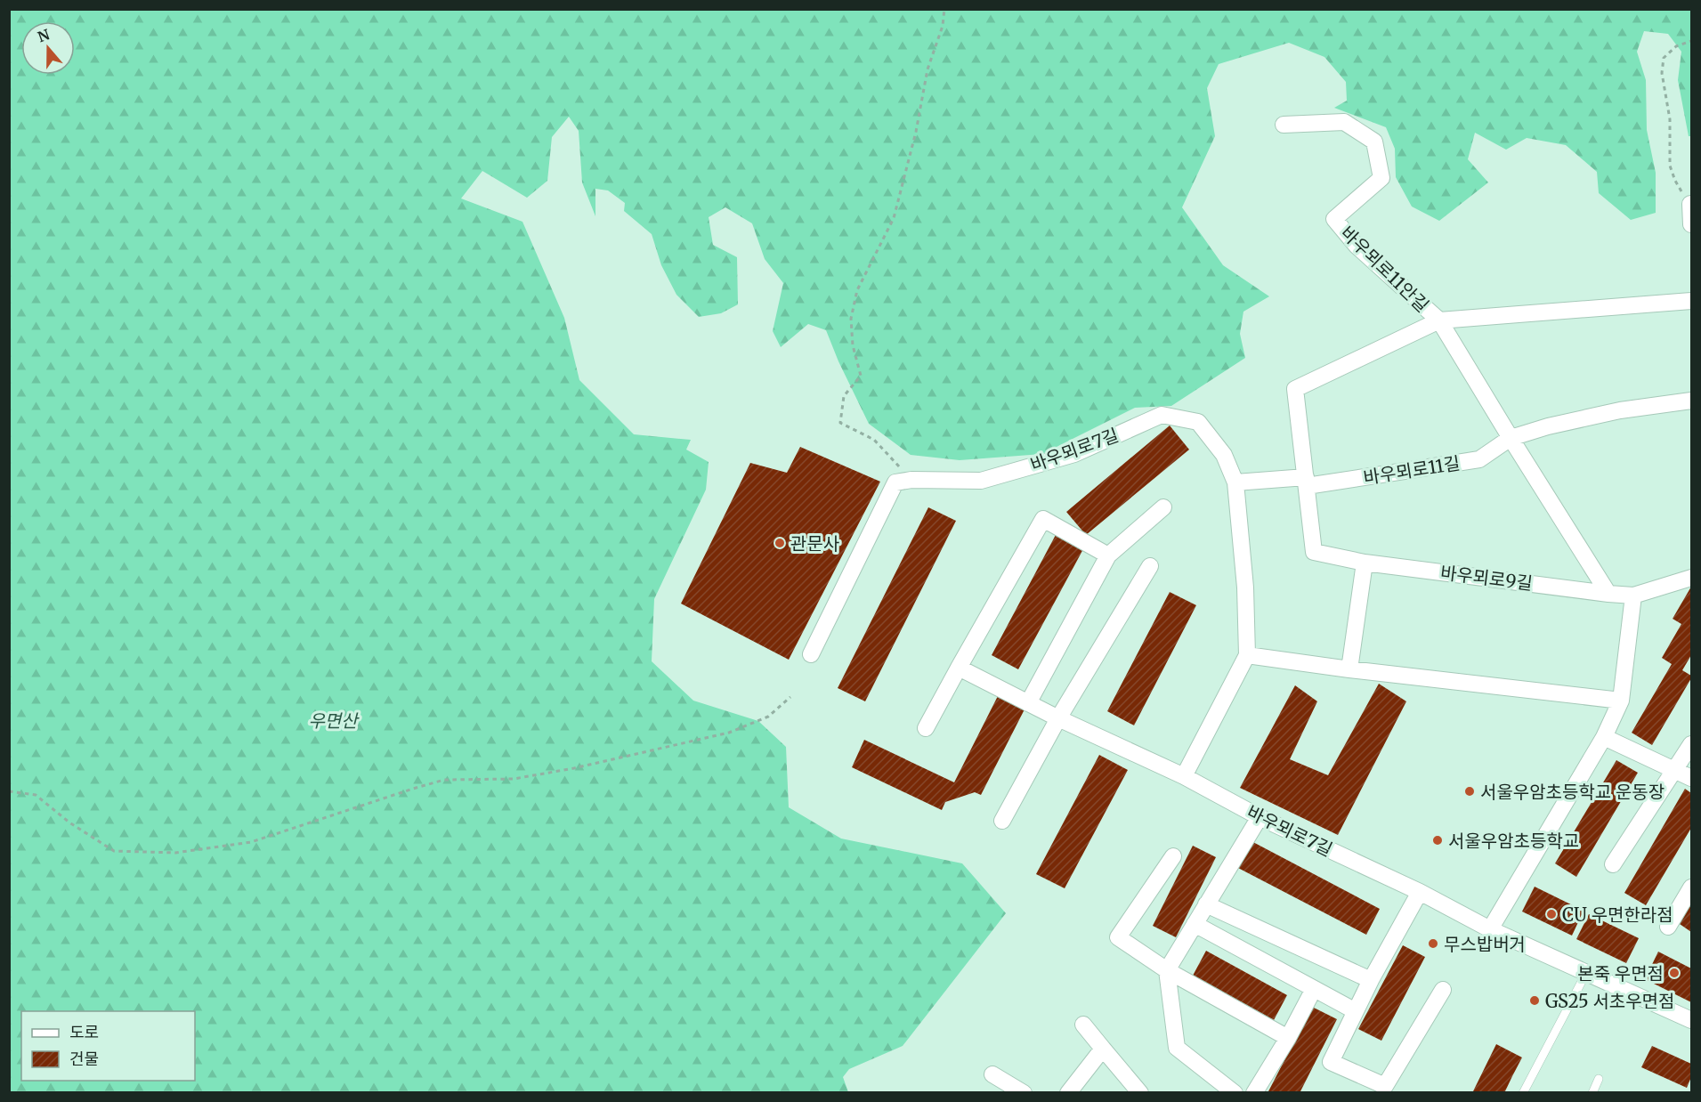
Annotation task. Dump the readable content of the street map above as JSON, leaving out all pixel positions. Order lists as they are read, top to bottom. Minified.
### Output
{"streets":{"street":["바우뫼로11안길","바우뫼로7길","바우뫼로11길","바우뫼로9길"]},"crossings":[["바우뫼로11안길","바우뫼로11길"],["바우뫼로11안길","바우뫼로9길"],["바우뫼로7길","바우뫼로11길"],["바우뫼로11길","바우뫼로9길"]],"parks":["우면산"],"places":["관문사","서울우암초등학교 운동장","서울우암초등학교","CU 우면한라점","무스밥버거","본죽 우면점","GS25 서초우면점"],"legend":["도로","건물"],"north":"top"}
